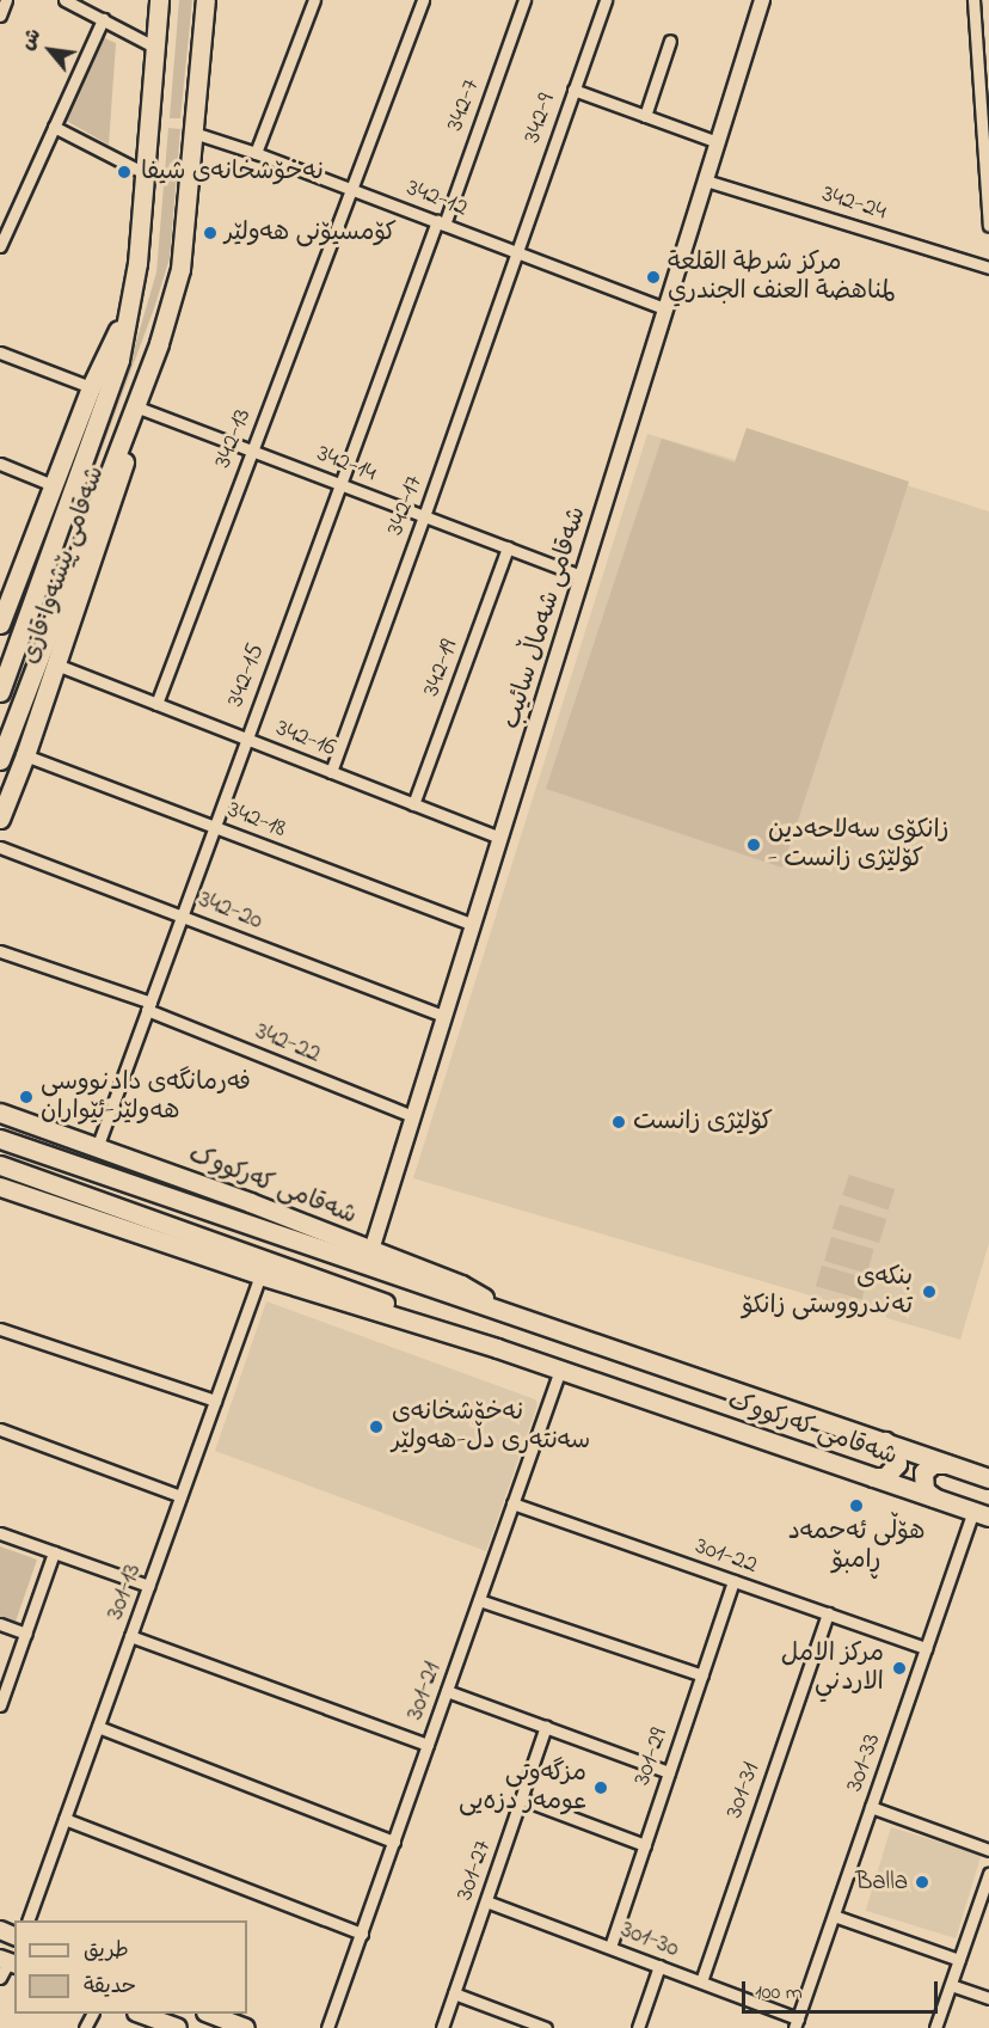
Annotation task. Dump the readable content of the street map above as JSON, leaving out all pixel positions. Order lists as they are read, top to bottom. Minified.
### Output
{"streets":{"highway":["شەقامی پێشەوا قازی","شەقامی کەرکووک"],"street":["342-7","342-9","342-12","342-24","342-13","342-14","342-17","شەقامی شەماڵ سائیب","342-19","342-15","342-16","342-18","342-20","342-22","301-22","301-13","301-21","301-29","301-33","301-31","301-27","301-30"]},"crossings":[["342-7","342-12"],["342-7","342-15"],["342-9","342-12"],["342-9","342-17"],["342-12","342-13"],["342-12","342-17"],["342-12","شەقامی پێشەوا قازی"],["342-12","شەقامی شەماڵ سائیب"],["342-12","342-15"],["342-24","شەقامی شەماڵ سائیب"],["342-13","342-14"],["342-13","342-16"],["342-14","342-17"],["342-14","شەقامی پێشەوا قازی"],["342-14","شەقامی شەماڵ سائیب"],["342-14","342-19"],["342-14","342-15"],["342-17","342-16"],["شەقامی پێشەوا قازی","342-16"],["شەقامی پێشەوا قازی","342-18"],["شەقامی شەماڵ سائیب","342-16"],["شەقامی شەماڵ سائیب","342-18"],["شەقامی شەماڵ سائیب","342-20"],["شەقامی شەماڵ سائیب","342-22"],["شەقامی شەماڵ سائیب","شەقامی کەرکووک"],["342-19","342-16"],["342-15","342-16"],["342-15","342-18"],["342-15","342-20"],["342-15","342-22"],["342-15","شەقامی کەرکووک"],["شەقامی کەرکووک","301-13"],["شەقامی کەرکووک","301-21"],["شەقامی کەرکووک","301-33"],["301-22","301-21"],["301-22","301-29"],["301-22","301-33"],["301-22","301-31"],["301-29","301-30"],["301-33","301-30"],["301-31","301-30"],["301-27","301-30"]],"places":["نەخۆشخانەی شیفا","کۆمسیۆنی هەولێر","مركز شرطة القلعة لمناهضة العنف الجندري","زانکۆی سەلاحەدین - کۆلێژی زانست","فه‌رمانگه‌ی دادنووسی هه‌ولێر-ئێواران","کۆلێژی زانست","بنکەی تەندرووستی زانکۆ","نەخۆشخانەی سەنتەری دڵ-هەولێر","هۆڵی ئەحمەد ڕامبۆ","مركز الامل الاردني","مزگەوتی عومەر دزەیی","Balla"],"legend":["طريق","حديقة"],"scale_bar":"100 m","north":"top left"}
